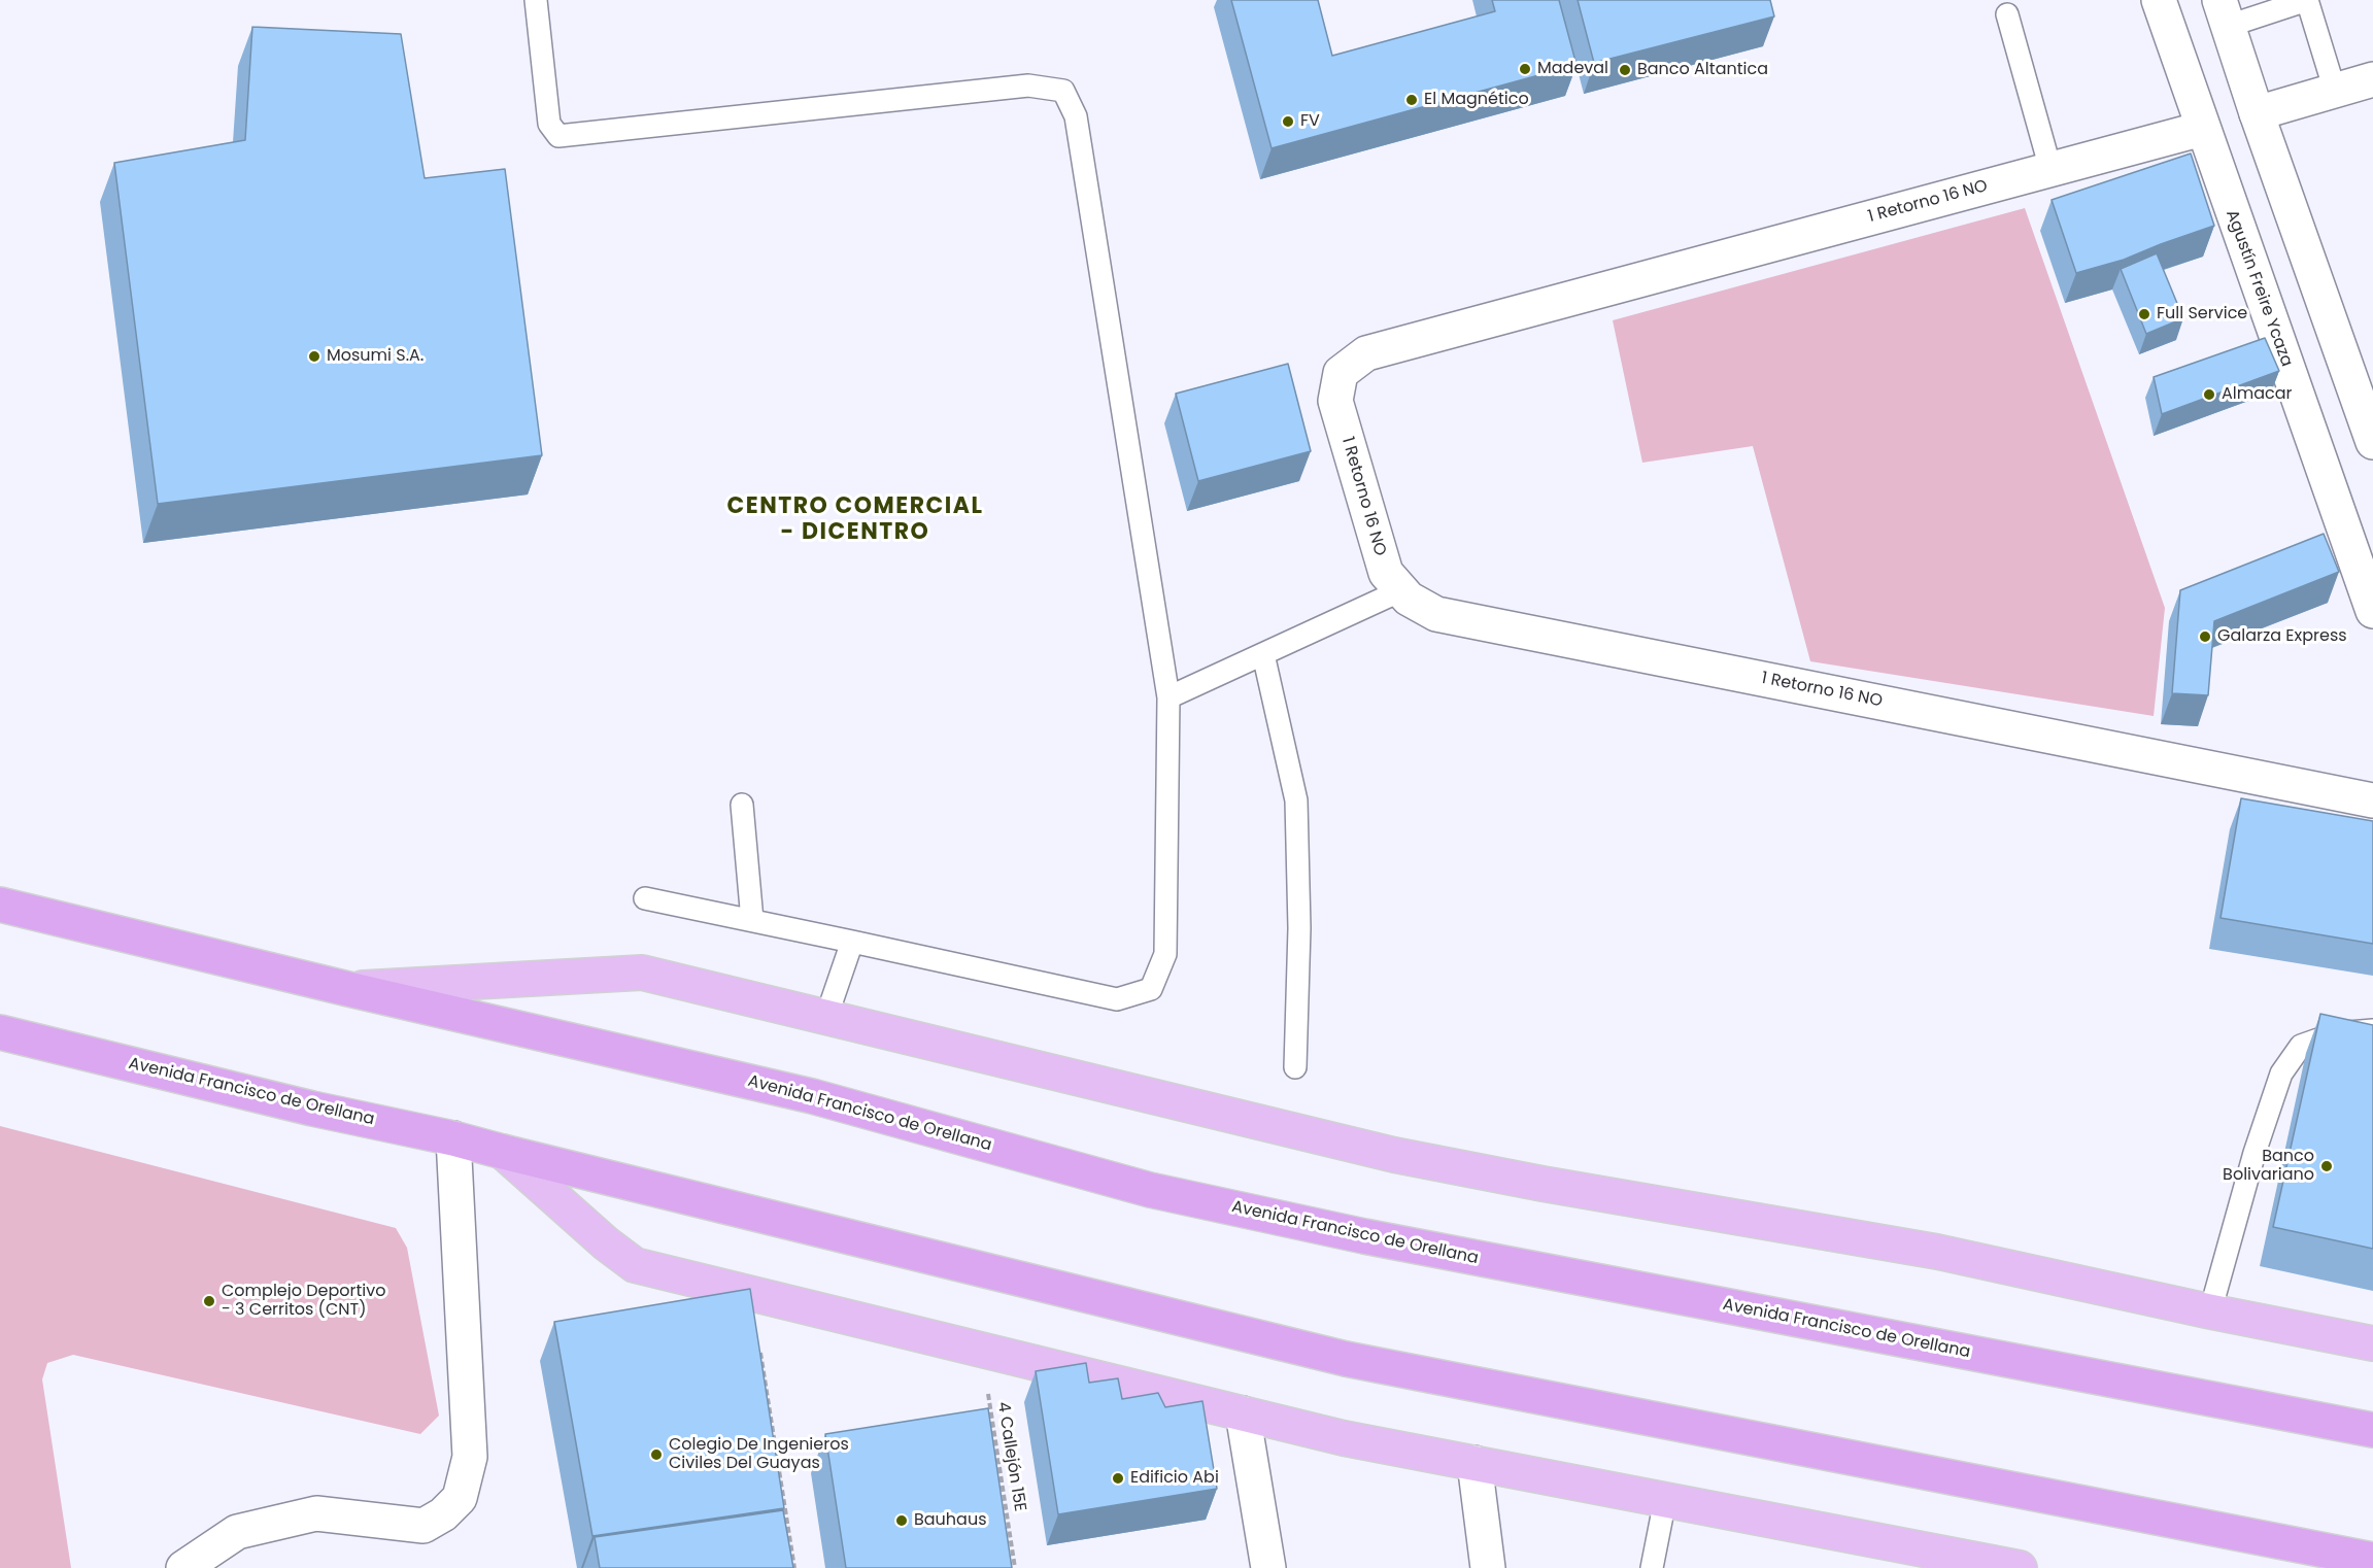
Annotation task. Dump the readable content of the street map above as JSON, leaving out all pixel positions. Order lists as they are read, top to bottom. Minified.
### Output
{"streets":{"highway":["Avenida Francisco de Orellana"],"street":["1 Retorno 16 NO","Agustín Freire Ycaza"],"path":["4 Callejón 15E"]},"crossings":[["1 Retorno 16 NO","Agustín Freire Ycaza"],["Avenida Francisco de Orellana","4 Callejón 15E"]],"districts":["CENTRO COMERCIAL - DICENTRO"],"places":["Madeval","Banco Altantica","El Magnético","FV","Full Service","Mosumi S.A.","Almacar","Galarza Express","Banco Bolivariano","Complejo Deportivo - 3 Cerritos (CNT)","Colegio De Ingenieros Civiles Del Guayas","Edificio Abi","Bauhaus"]}
